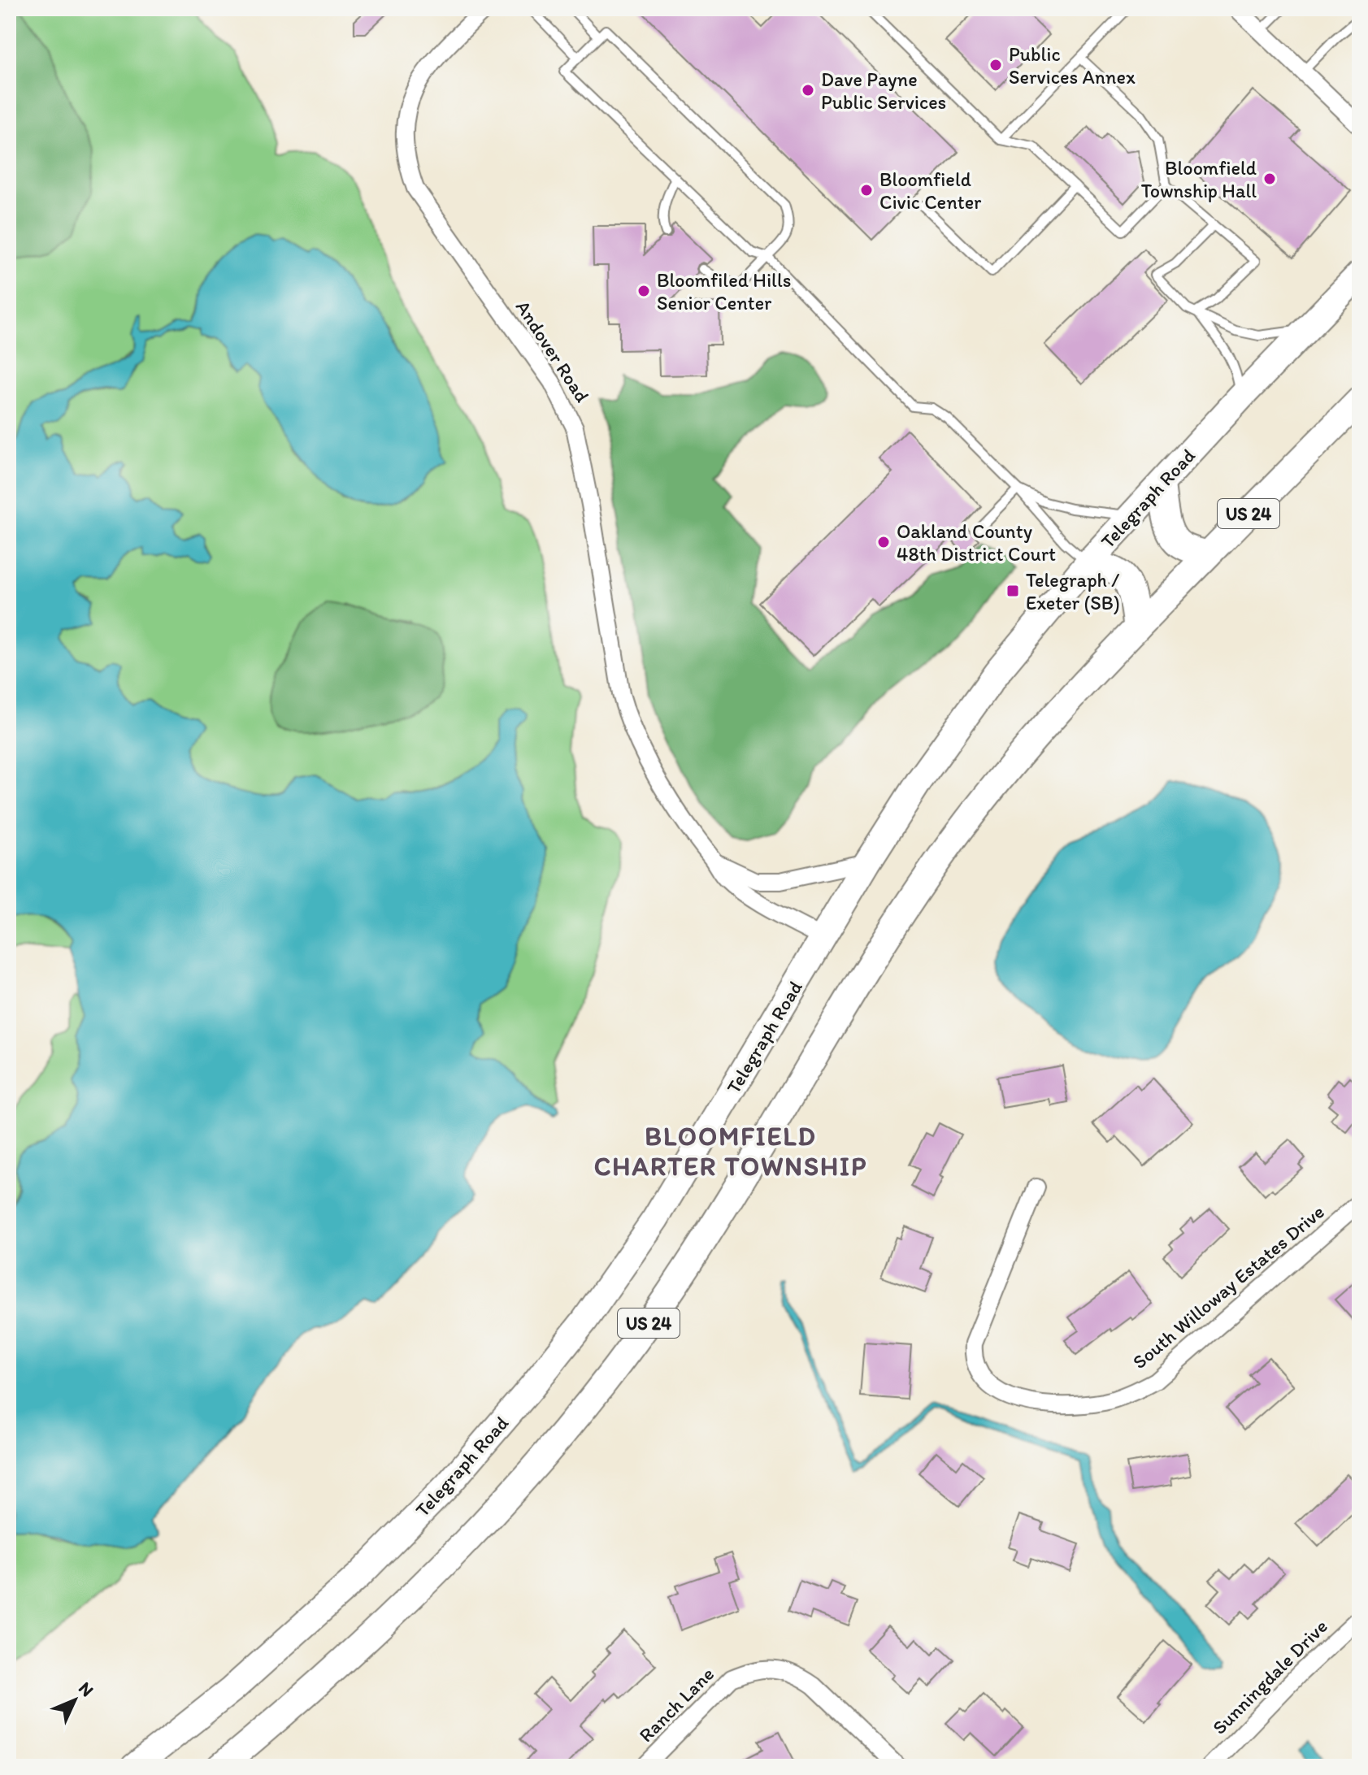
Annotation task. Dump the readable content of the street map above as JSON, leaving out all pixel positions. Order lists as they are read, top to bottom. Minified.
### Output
{"streets":{"highway":["Telegraph Road","US 24"],"street":["Andover Road","South Willoway Estates Drive","Sunningdale Drive","Ranch Lane"]},"crossings":[["Andover Road","Telegraph Road"]],"districts":["BLOOMFIELD CHARTER TOWNSHIP"],"places":{"other":["Public Services Annex","Dave Payne Public Services","Bloomfield Township Hall","Bloomfield Civic Center","Bloomfiled Hills Senior Center","Oakland County 48th District Court"],"transit":["Telegraph / Exeter (SB)"]},"north":"top right"}
